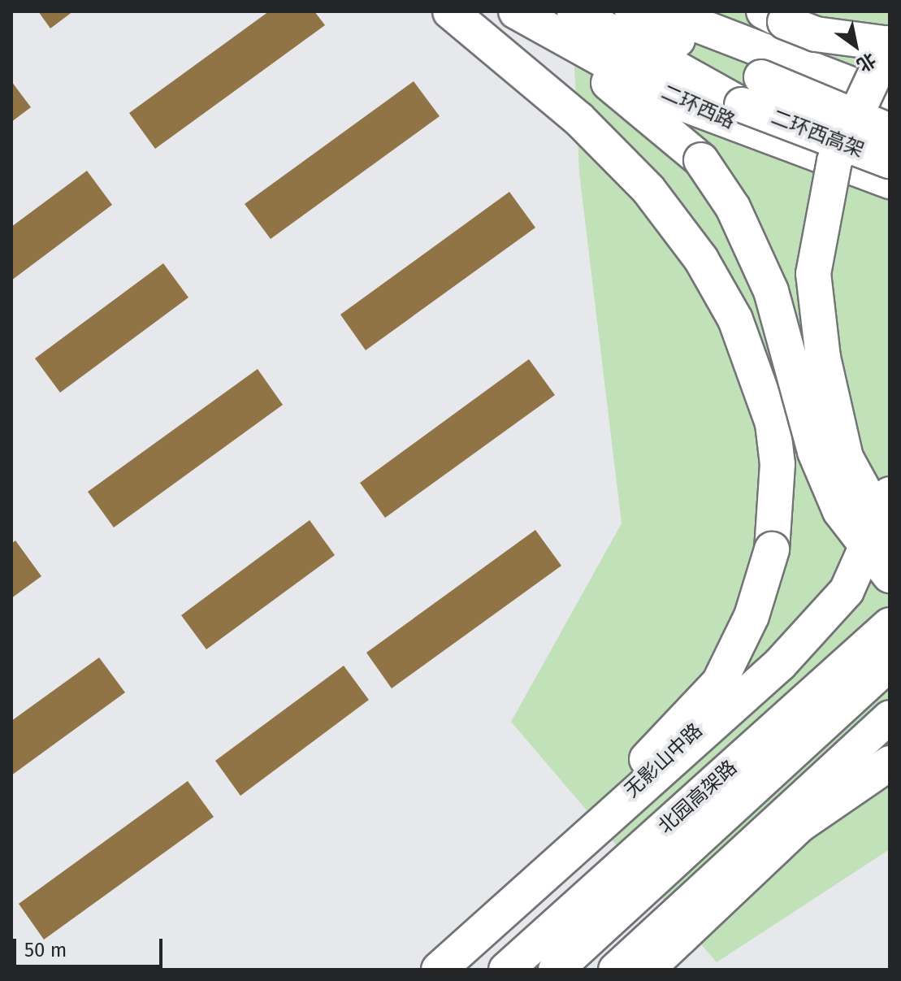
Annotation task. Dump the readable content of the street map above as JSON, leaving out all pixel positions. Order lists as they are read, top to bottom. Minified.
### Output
{"streets":{"highway":["二环西路","二环西高架","北园高架路"],"main road":["无影山中路"]},"scale_bar":"50 m","north":"bottom right"}
